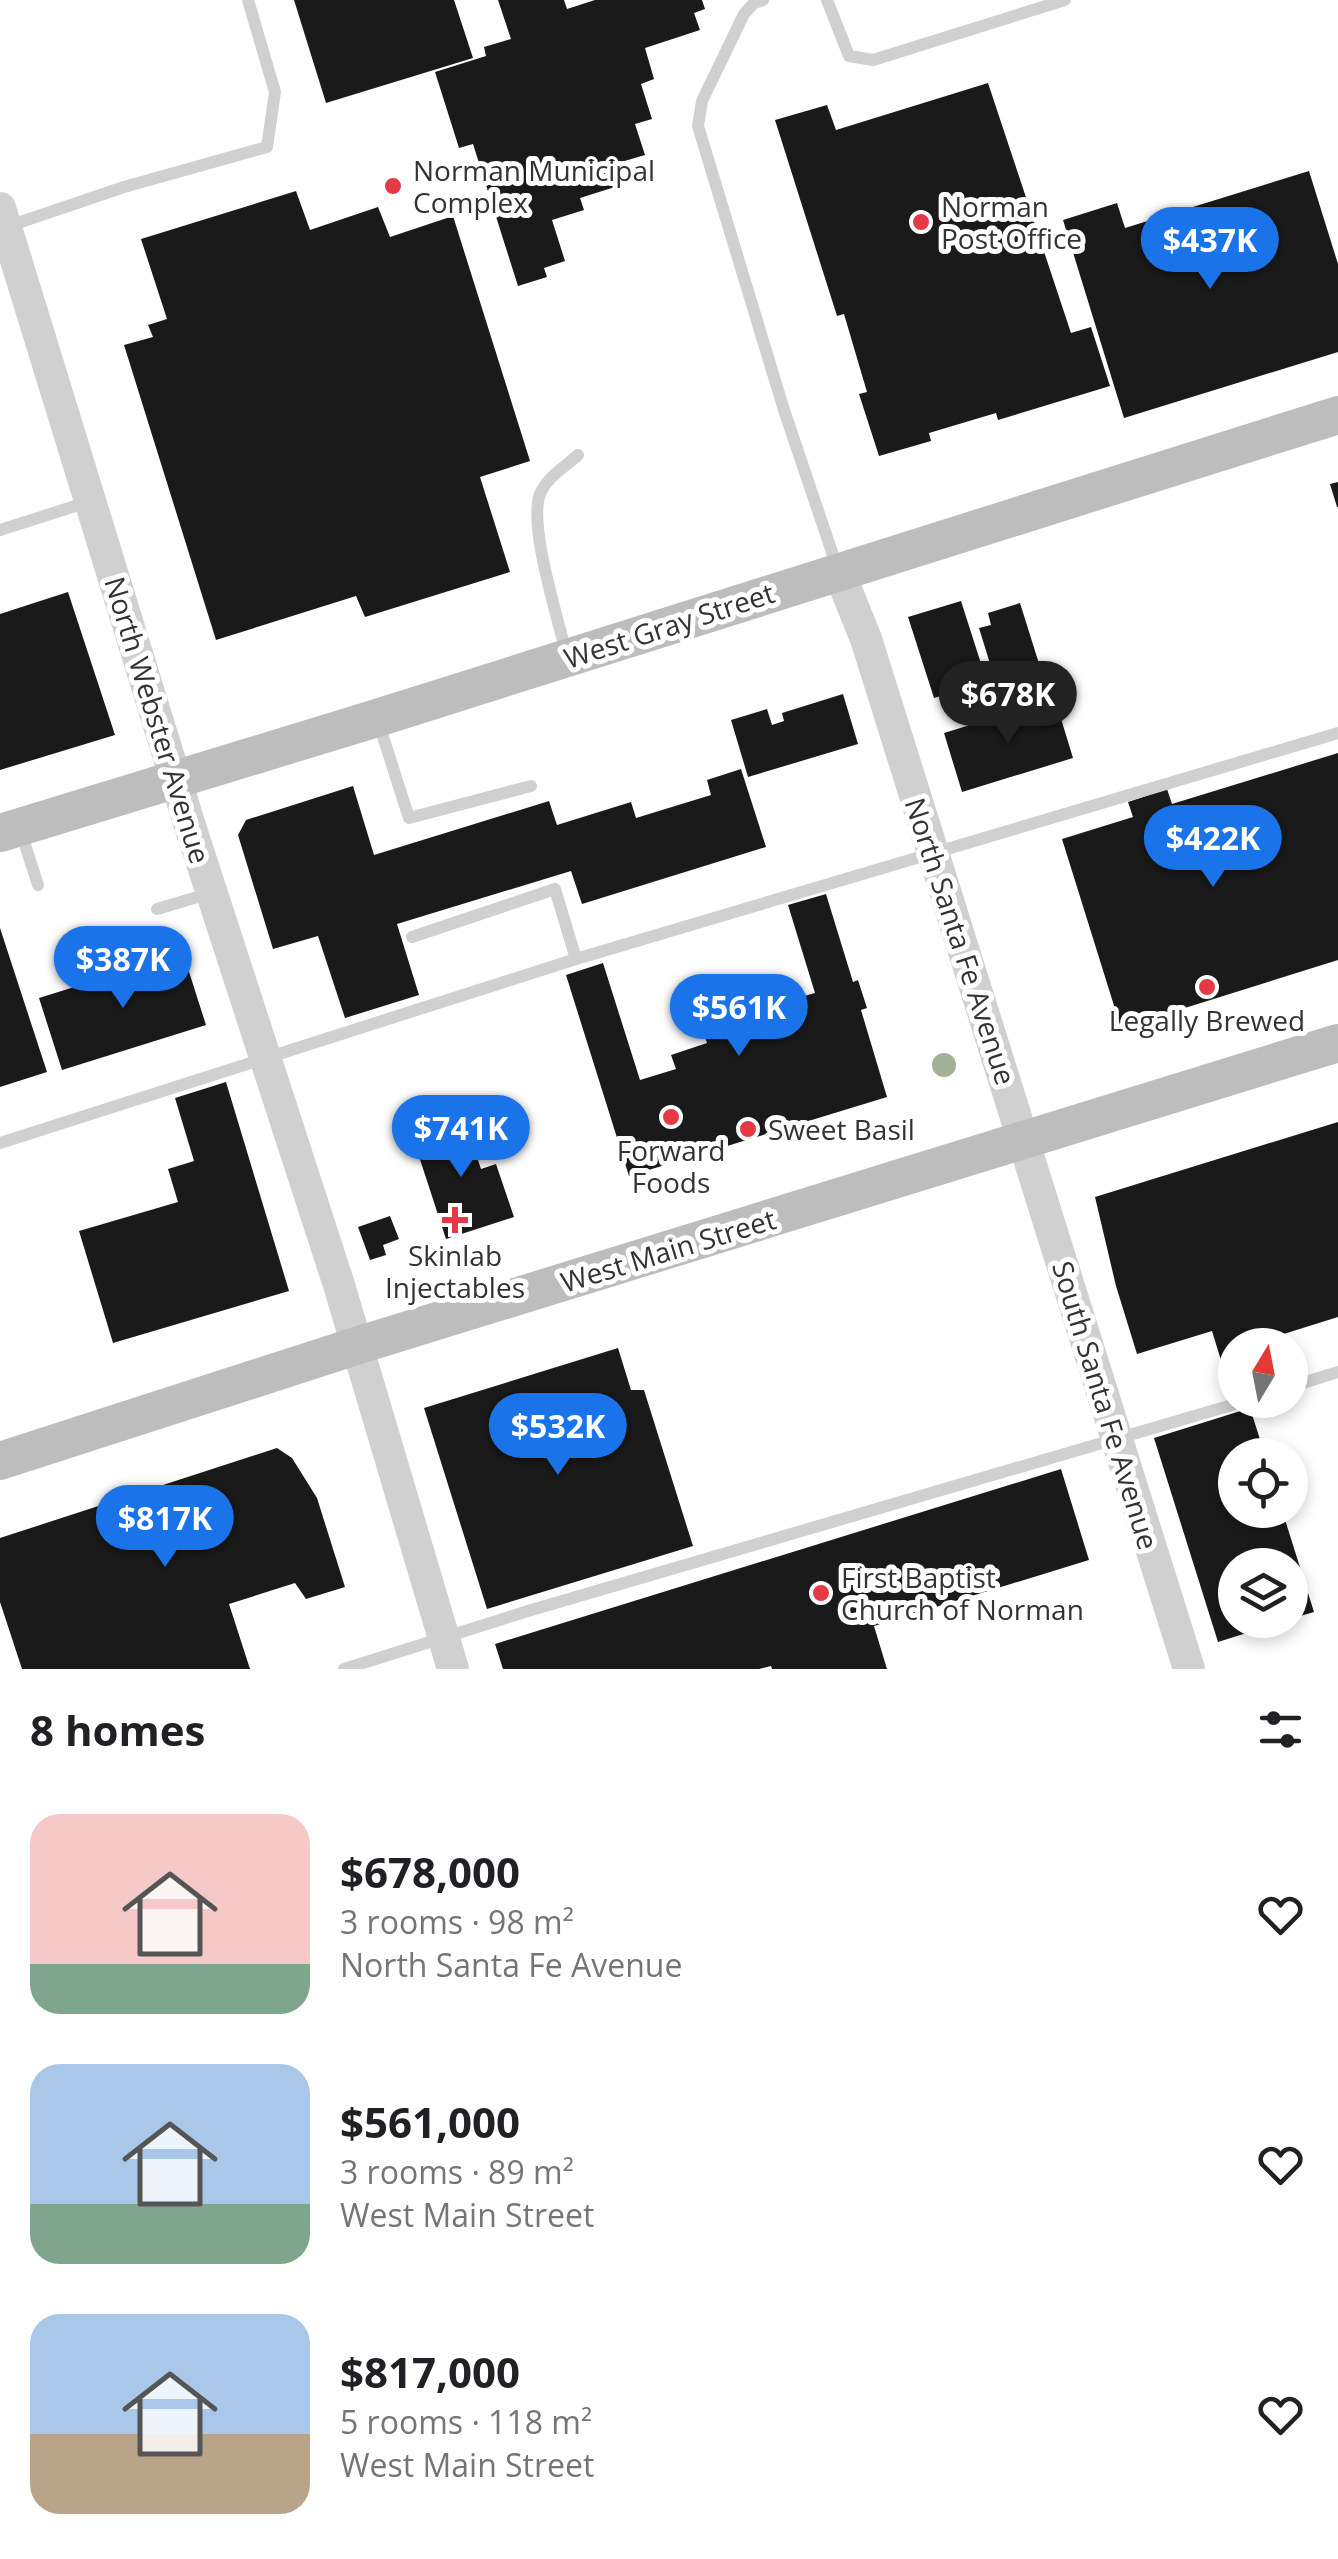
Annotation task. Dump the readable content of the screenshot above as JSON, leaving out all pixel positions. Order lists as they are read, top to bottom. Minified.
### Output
{"streets":{"main road":["West Gray Street","West Main Street"],"street":["North Webster Avenue","North Santa Fe Avenue","South Santa Fe Avenue"]},"crossings":[["West Gray Street","North Webster Avenue"],["West Gray Street","North Santa Fe Avenue"],["North Webster Avenue","West Main Street"],["North Santa Fe Avenue","West Main Street"],["North Santa Fe Avenue","South Santa Fe Avenue"],["West Main Street","South Santa Fe Avenue"]],"places":{"other":["Norman Municipal Complex","Norman Post Office","Legally Brewed","Forward Foods","Sweet Basil","First Baptist Church of Norman"],"health":["Skinlab Injectables"]},"north":"top","page":{"price":["$437K","$678K","$422K","$387K","$561K","$741K","$532K","$817K"],"heading":"8 homes","list":[{"name":"$678,000","note":"3 rooms · 98 m² · North Santa Fe Avenue"},{"name":"$561,000","note":"3 rooms · 89 m² · West Main Street"},{"name":"$817,000","note":"5 rooms · 118 m² · West Main Street"}]}}
